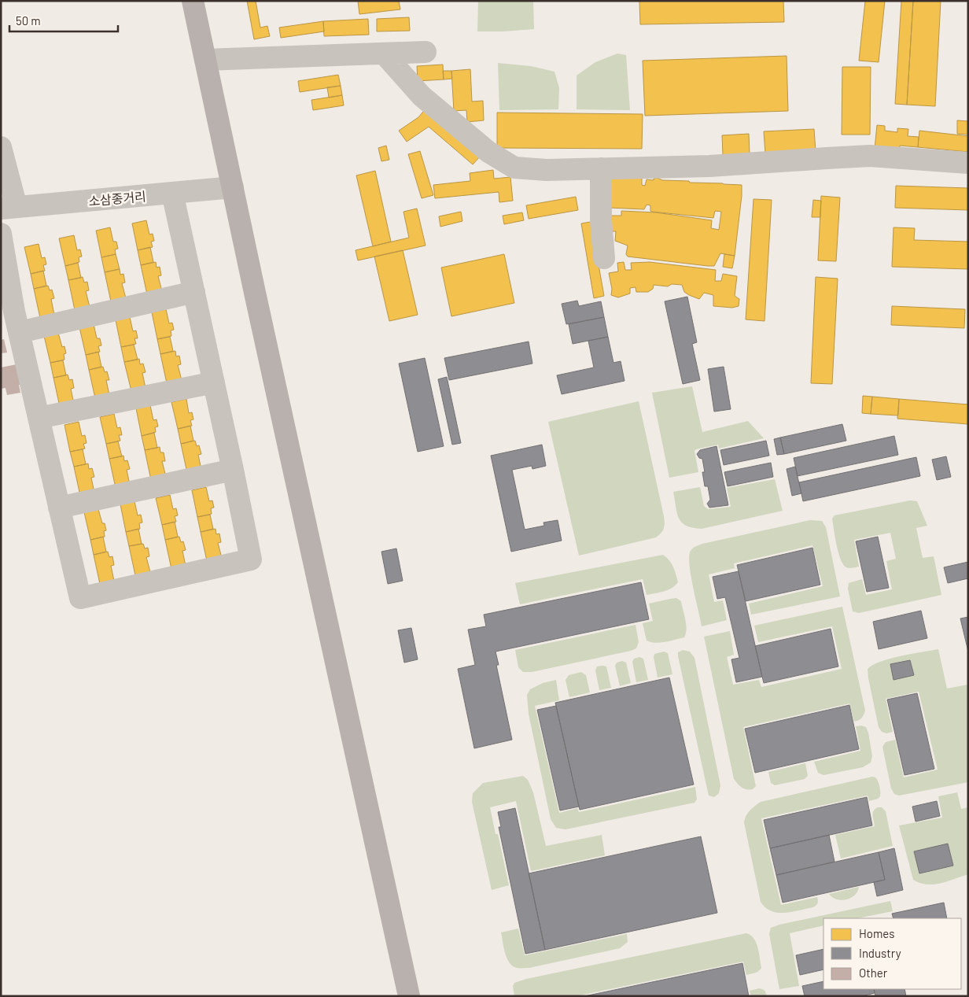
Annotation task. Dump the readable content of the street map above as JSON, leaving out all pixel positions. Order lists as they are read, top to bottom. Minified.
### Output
{"streets":{"street":["소삼종거리"]},"legend":["Homes","Industry","Other"],"scale_bar":"50 m"}
